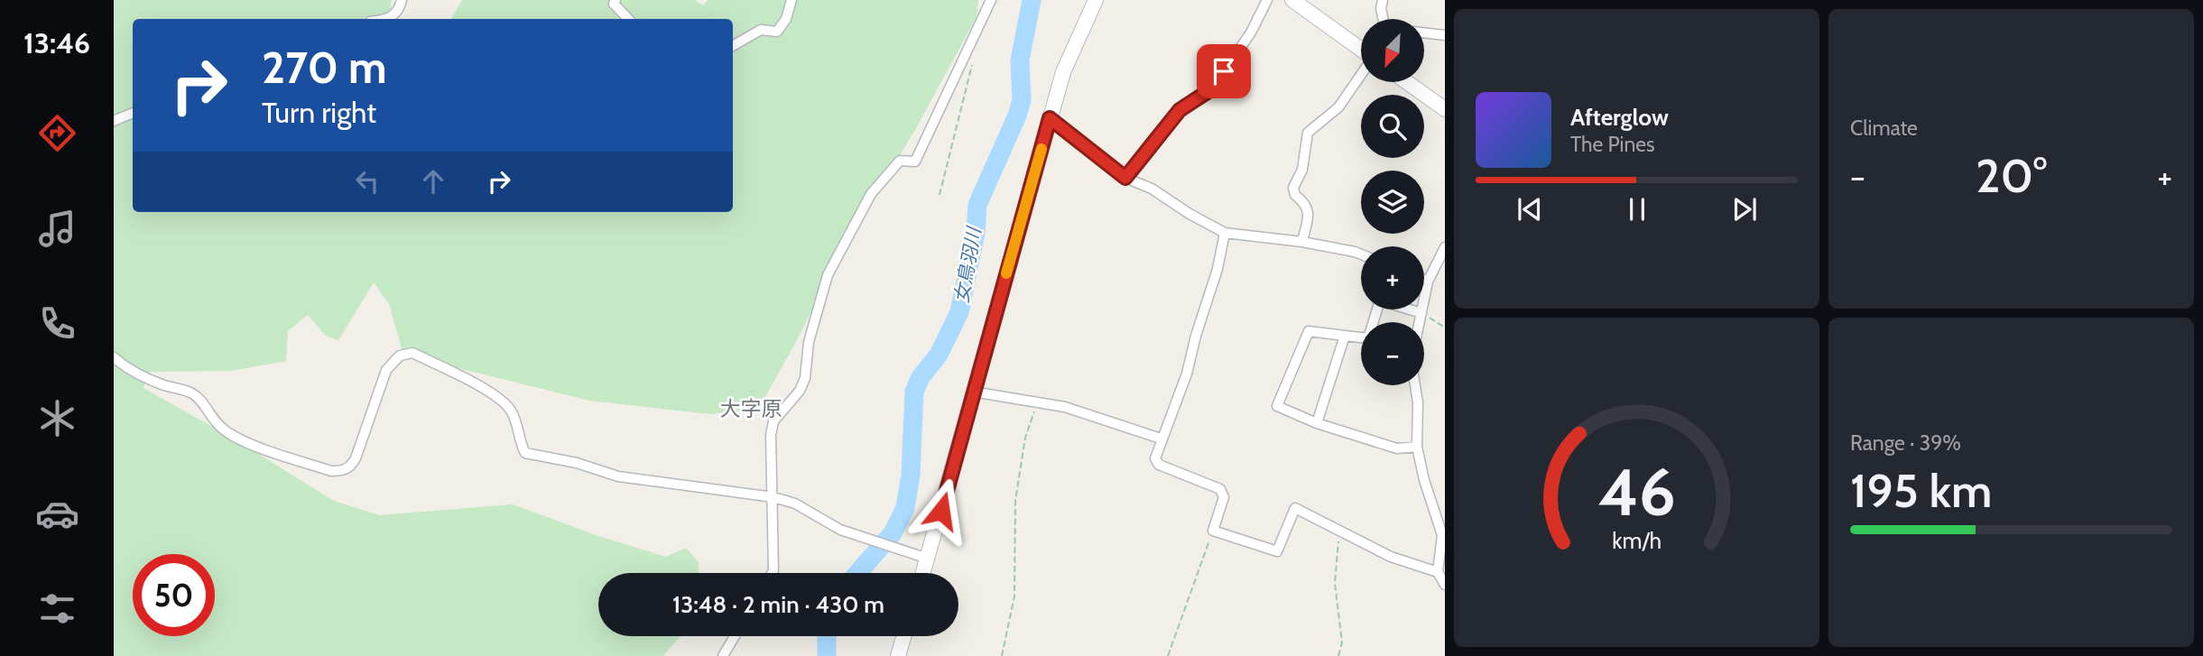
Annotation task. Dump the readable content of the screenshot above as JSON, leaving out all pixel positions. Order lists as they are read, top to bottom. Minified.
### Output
{"districts":["大字原"],"water":["女鳥羽川"],"north":"bottom left","page":{"tabs":"13:46","tile":["Climate",["Range · 39%","195 km"]],"map_buttons":["+","−"],"turn":["270 m","Turn right"],"song":["Afterglow","The Pines"],"heat":["−","20°","+"],"limit":"50","trip":"13:48 · 2 min · 430 m","gauge":["46","km/h"]}}
